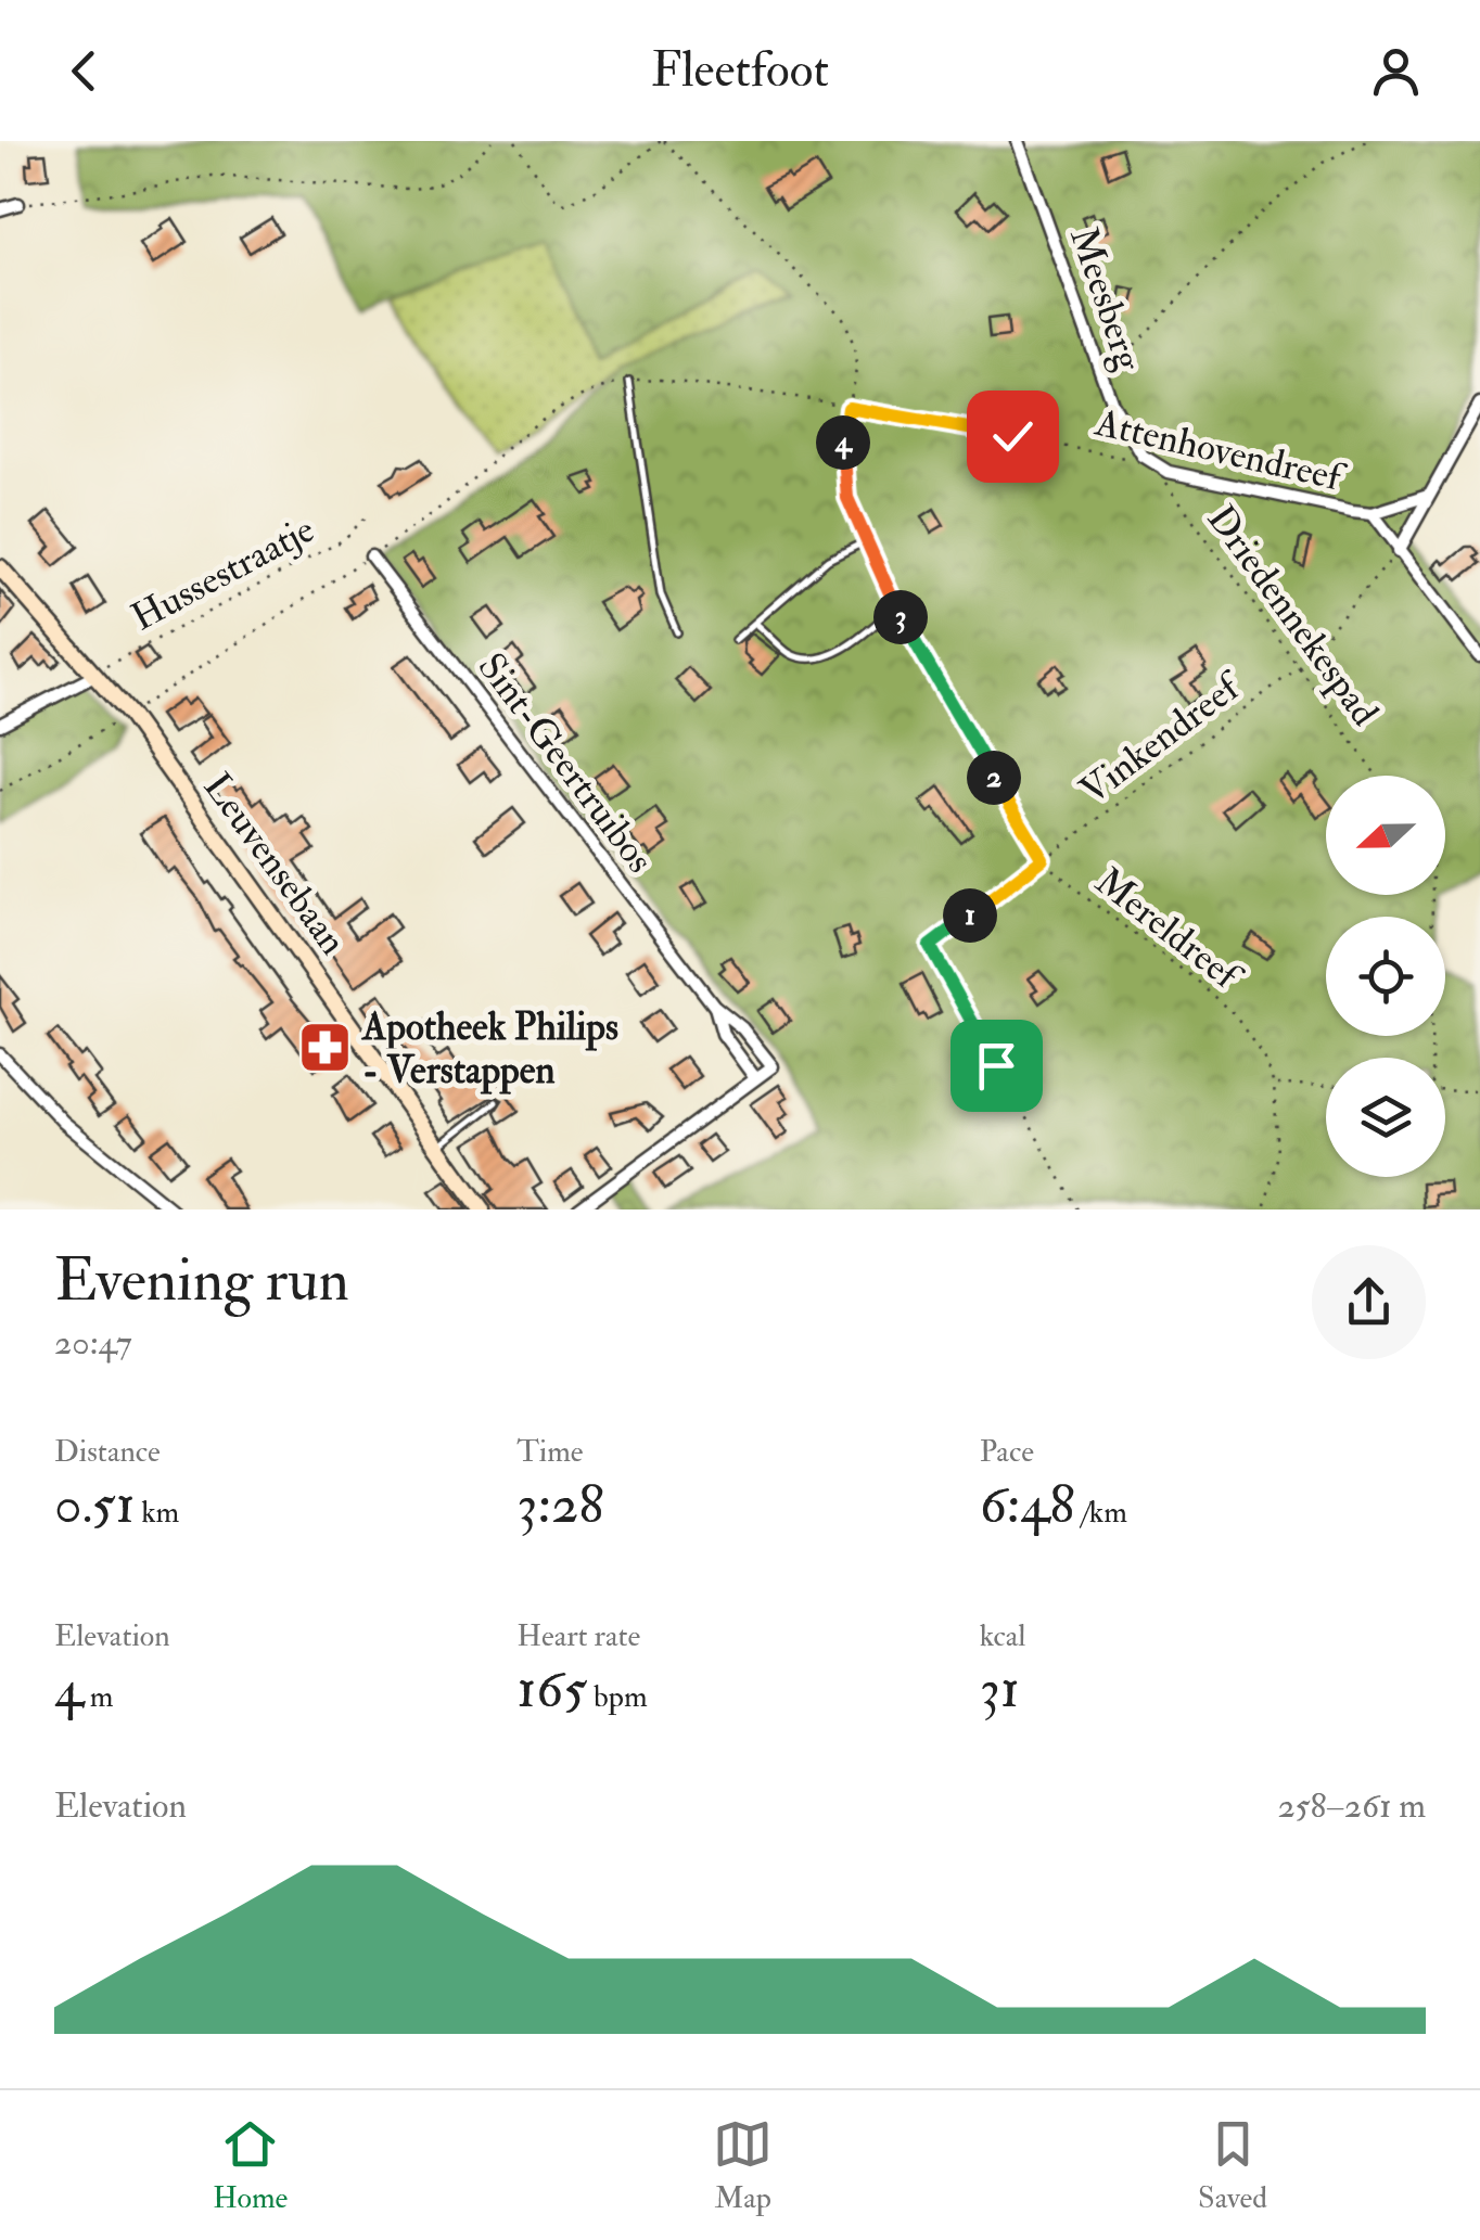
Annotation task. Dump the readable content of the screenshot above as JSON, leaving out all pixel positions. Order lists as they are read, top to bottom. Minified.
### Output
{"streets":{"street":["Meesberg","Attenhovendreef","Sint-Geertruibos","Leuvensebaan"],"path":["Hussestraatje","Driedennekespad","Vinkendreef","Mereldreef"]},"crossings":[["Meesberg","Attenhovendreef"],["Meesberg","Driedennekespad"],["Attenhovendreef","Driedennekespad"],["Attenhovendreef","Mereldreef"],["Hussestraatje","Leuvensebaan"],["Driedennekespad","Vinkendreef"],["Vinkendreef","Mereldreef"]],"places":{"pharmacy":["Apotheek Philips - Verstappen"]},"north":"left","page":{"header":"Fleetfoot","pins":["4","3","2","1"],"heading":["Evening run","20:47"],"stats":[["Distance","0.51 km"],["Time","3:28"],["Pace","6:48 /km"],["Elevation","4 m"],["Heart rate","165 bpm"],["kcal","31"]],"chart":["Elevation","258–261 m"],"tabs":["Home","Map","Saved"]}}
